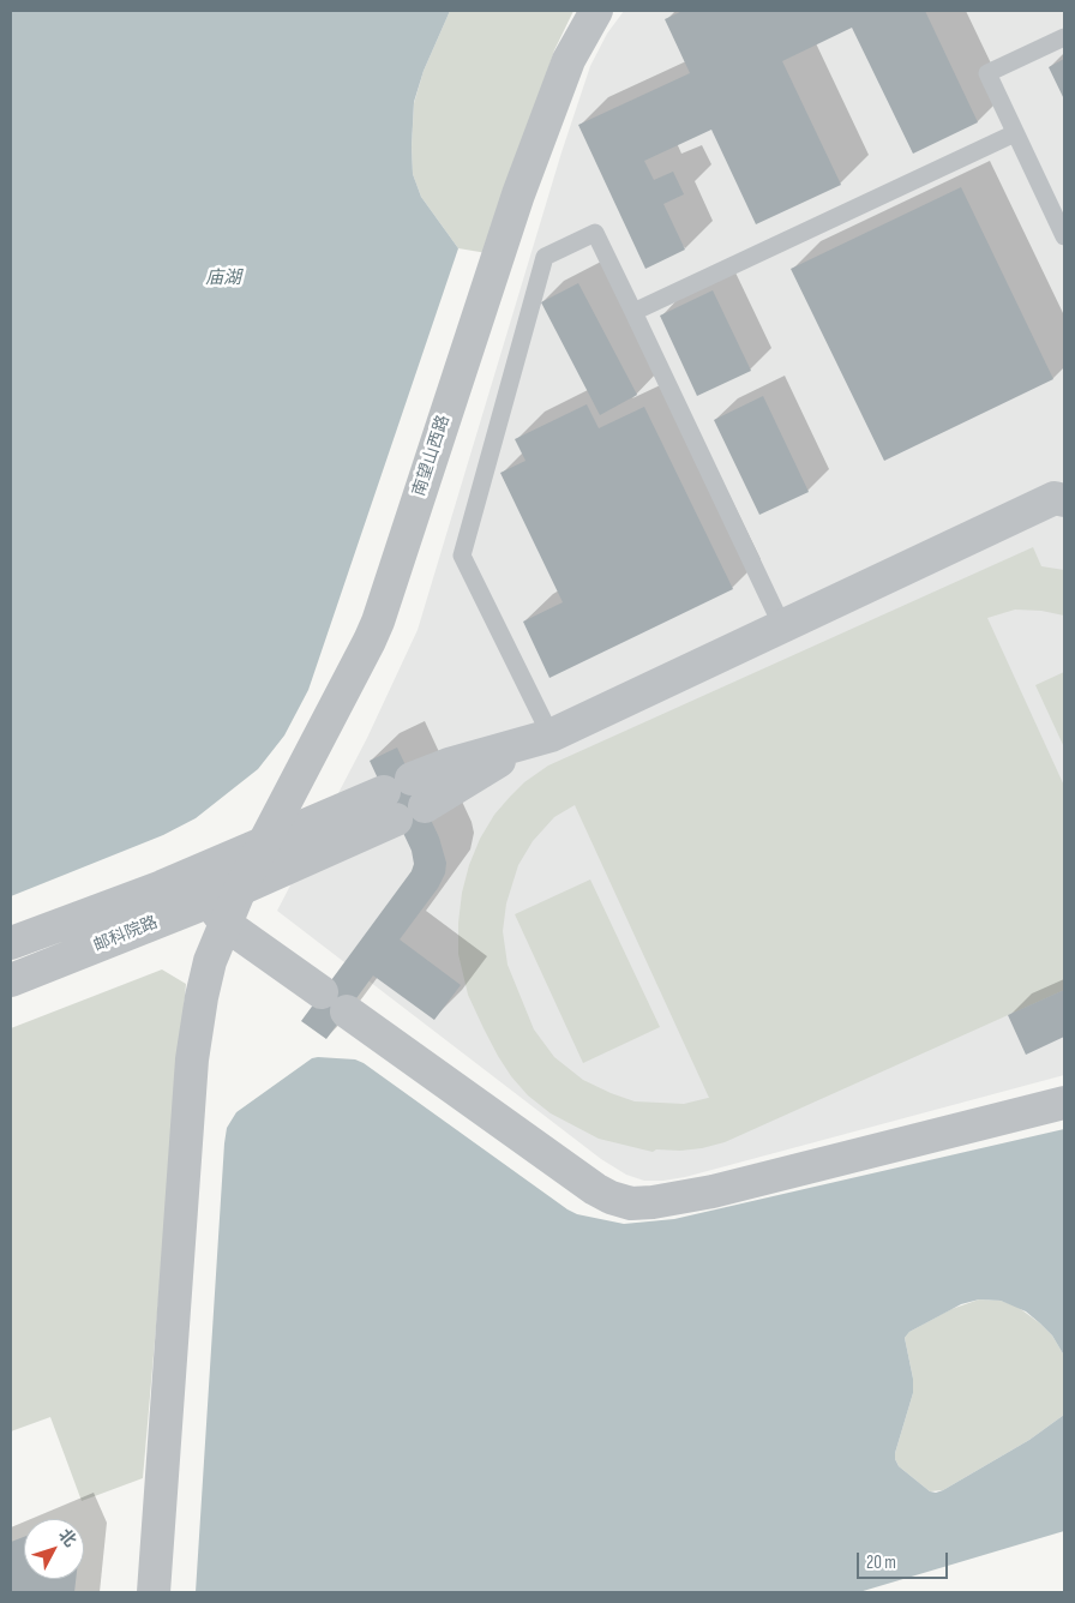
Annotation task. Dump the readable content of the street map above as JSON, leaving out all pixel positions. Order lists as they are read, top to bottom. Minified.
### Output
{"streets":{"street":["南望山西路","邮科院路"]},"crossings":[["南望山西路","邮科院路"]],"water":["庙湖"],"scale_bar":"20 m","north":"top right"}
